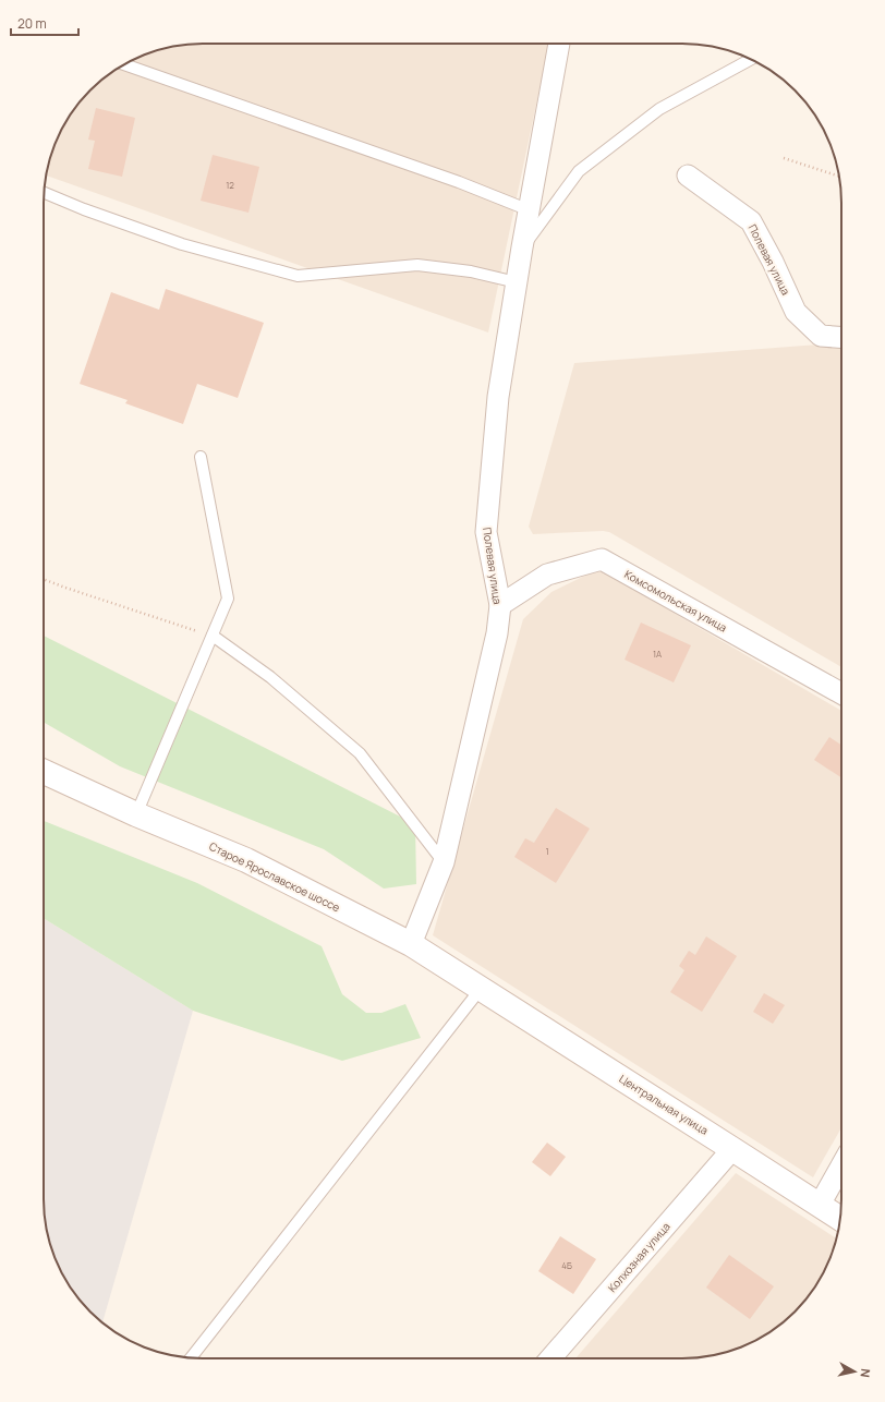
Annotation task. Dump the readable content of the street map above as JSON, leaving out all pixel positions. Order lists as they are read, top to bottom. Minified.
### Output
{"streets":{"main road":["Старое Ярославское шоссе","Центральная улица"],"street":["Полевая улица","Комсомольская улица","Колхозная улица"]},"crossings":[["Полевая улица","Комсомольская улица"],["Полевая улица","Старое Ярославское шоссе"],["Старое Ярославское шоссе","Центральная улица"],["Центральная улица","Колхозная улица"]],"house_numbers":["12","1А","1","4Б"],"scale_bar":"20 m","north":"right"}
